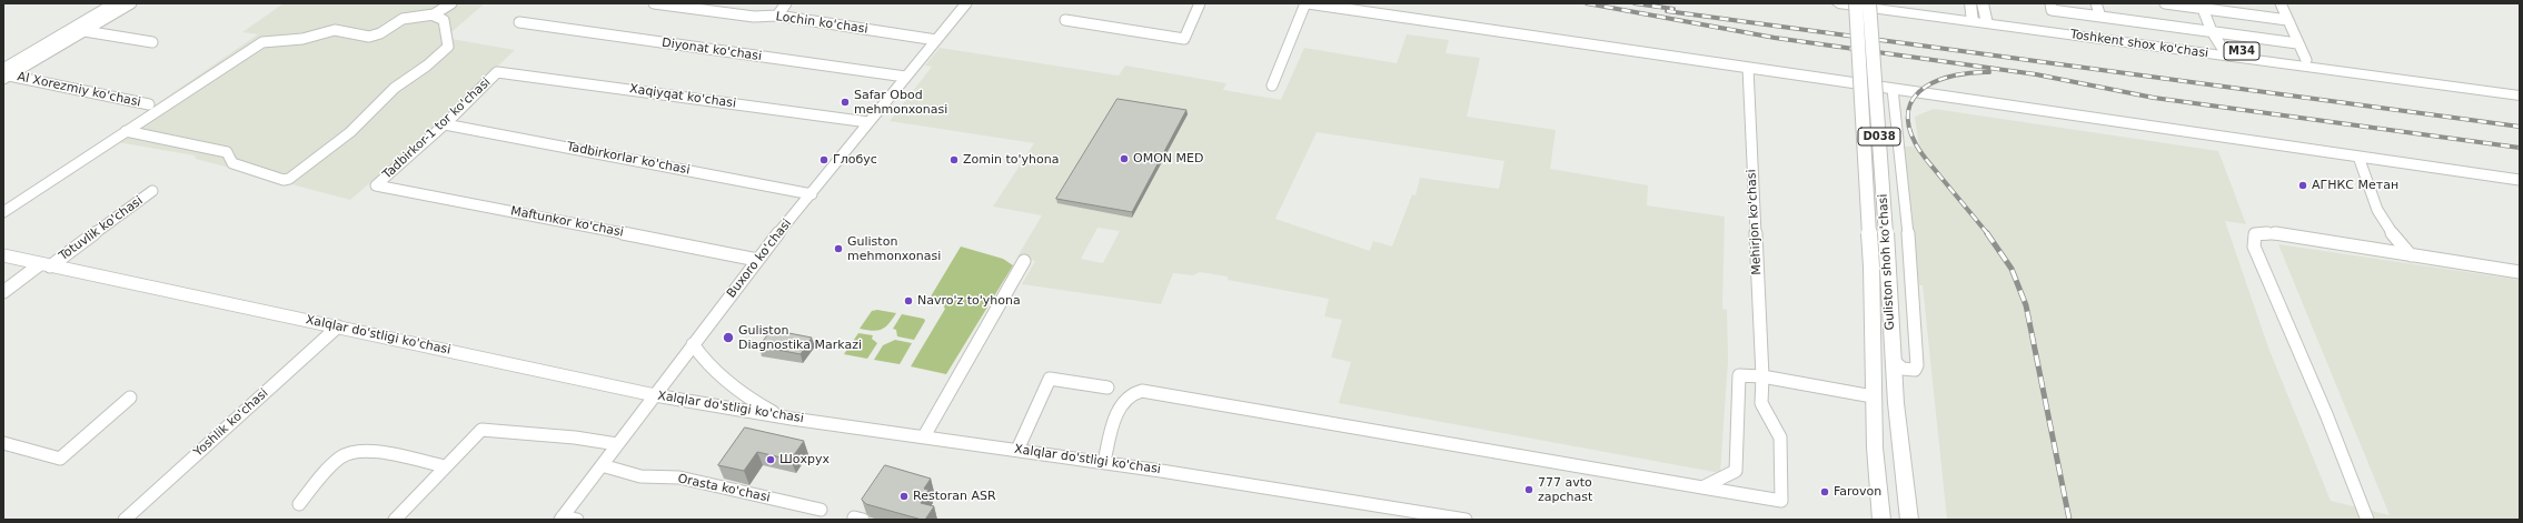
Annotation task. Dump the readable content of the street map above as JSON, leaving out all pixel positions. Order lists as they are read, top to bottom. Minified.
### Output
{"streets":{"highway":["Toshkent shox ko'chasi","M34"],"main road":["D038","Guliston shoh ko'chasi"],"street":["Lochin ko'chasi","Diyonat ko'chasi","Al Xorezmiy ko'chasi","Xaqiyqat ko'chasi","Tadbirkor-1 tor ko'chasi","Tadbirkorlar ko'chasi","Maftunkor ko'chasi","Mehirjon ko'chasi","Totuvlik ko'chasi","Buxoro ko'chasi","Xalqlar do'stligi ko'chasi","Yoshlik ko'chasi","Orasta ko'chasi"]},"crossings":[["Lochin ko'chasi","Buxoro ko'chasi"],["Diyonat ko'chasi","Buxoro ko'chasi"],["Xaqiyqat ko'chasi","Tadbirkor-1 tor ko'chasi"],["Xaqiyqat ko'chasi","Buxoro ko'chasi"],["Tadbirkor-1 tor ko'chasi","Tadbirkorlar ko'chasi"],["Tadbirkor-1 tor ko'chasi","Maftunkor ko'chasi"],["Tadbirkorlar ko'chasi","Buxoro ko'chasi"],["Maftunkor ko'chasi","Buxoro ko'chasi"],["Totuvlik ko'chasi","Xalqlar do'stligi ko'chasi"],["Buxoro ko'chasi","Xalqlar do'stligi ko'chasi"],["Buxoro ko'chasi","Orasta ko'chasi"],["Xalqlar do'stligi ko'chasi","Yoshlik ko'chasi"]],"places":["Safar Obod mehmonxonasi","OMON MED","Глобус","Zomin to'yhona","АГНКС Метан","Guliston mehmonxonasi","Navro'z to'yhona","Guliston Diagnostika Markazi","Шохрух","777 avto zapchast","Farovon","Restoran ASR"]}
